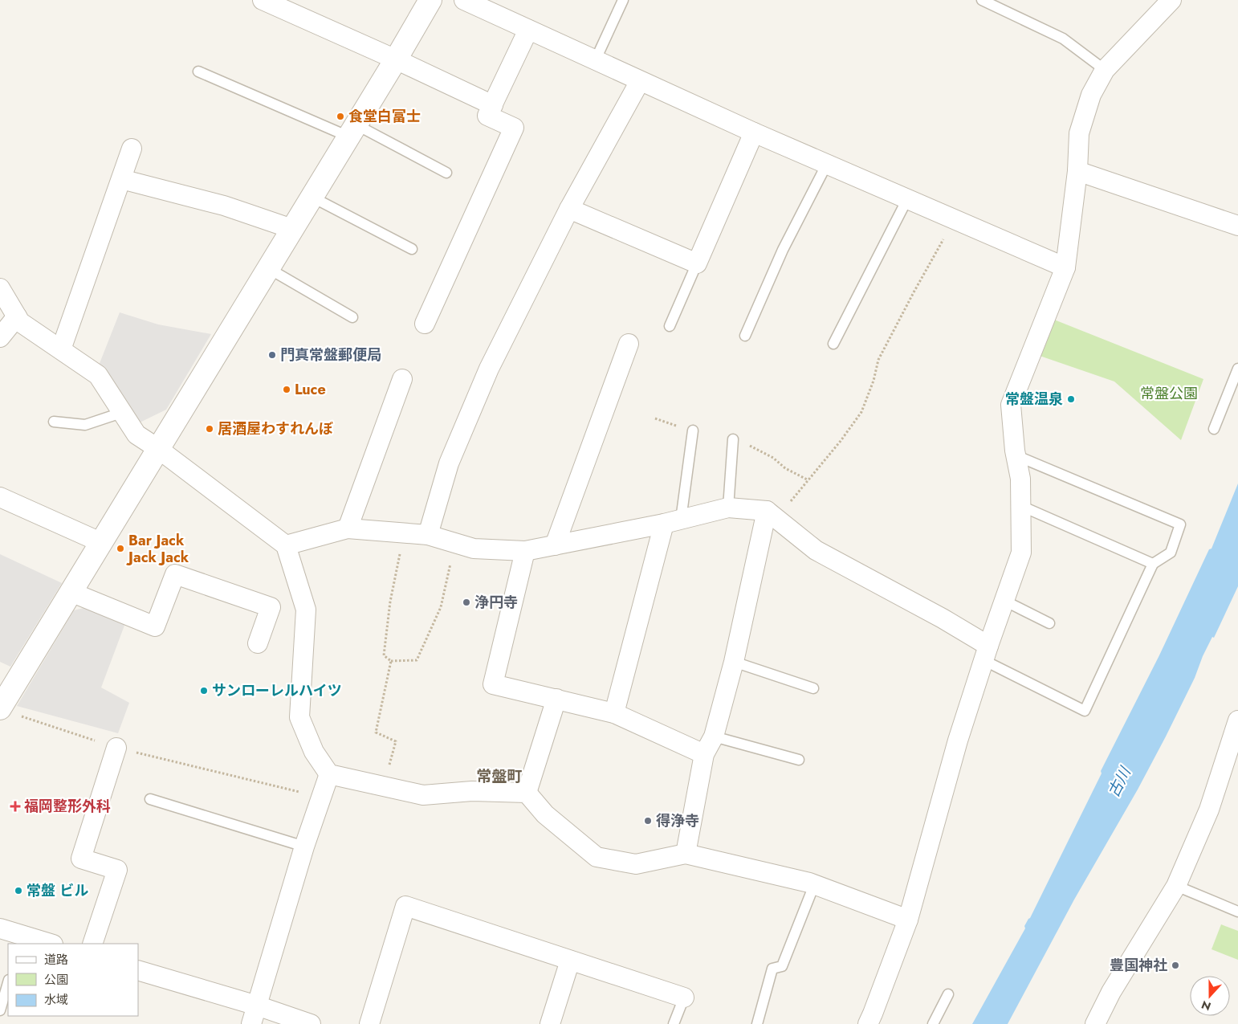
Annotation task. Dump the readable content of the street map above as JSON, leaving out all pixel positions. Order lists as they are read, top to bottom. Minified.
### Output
{"districts":["常盤町"],"water":["古川"],"parks":["常盤公園"],"places":{"other":["食堂白富士","門真常盤郵便局","Luce","常盤温泉","居酒屋わすれんぼ","Bar Jack Jack Jack","浄円寺","サンローレルハイツ","得浄寺","常盤 ビル","豊国神社"],"health":["福岡整形外科"]},"legend":["道路","公園","水域"],"north":"bottom"}
